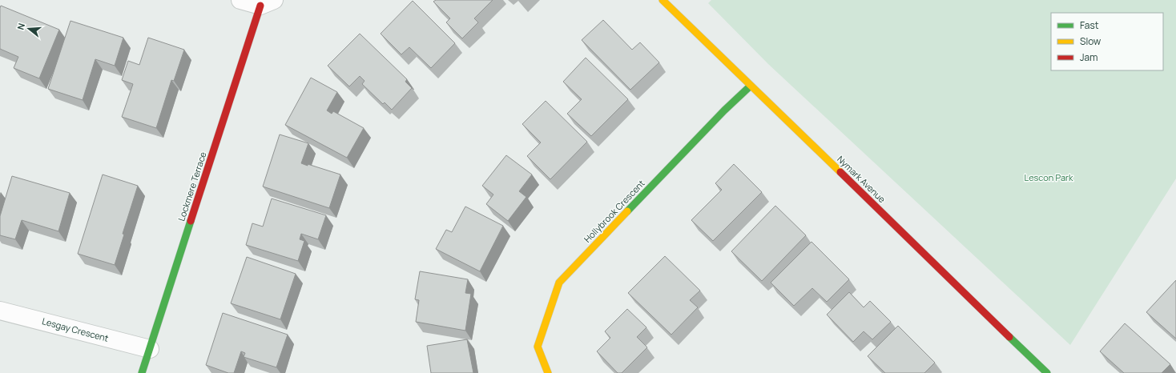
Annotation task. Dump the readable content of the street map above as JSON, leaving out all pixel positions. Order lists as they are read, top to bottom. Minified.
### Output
{"streets":{"street":["Nymark Avenue","Lockmere Terrace","Hollybrook Crescent","Lesgay Crescent"]},"crossings":[["Nymark Avenue","Hollybrook Crescent"],["Lockmere Terrace","Lesgay Crescent"]],"parks":["Lescon Park"],"legend":["Fast","Slow","Jam"],"north":"left"}
